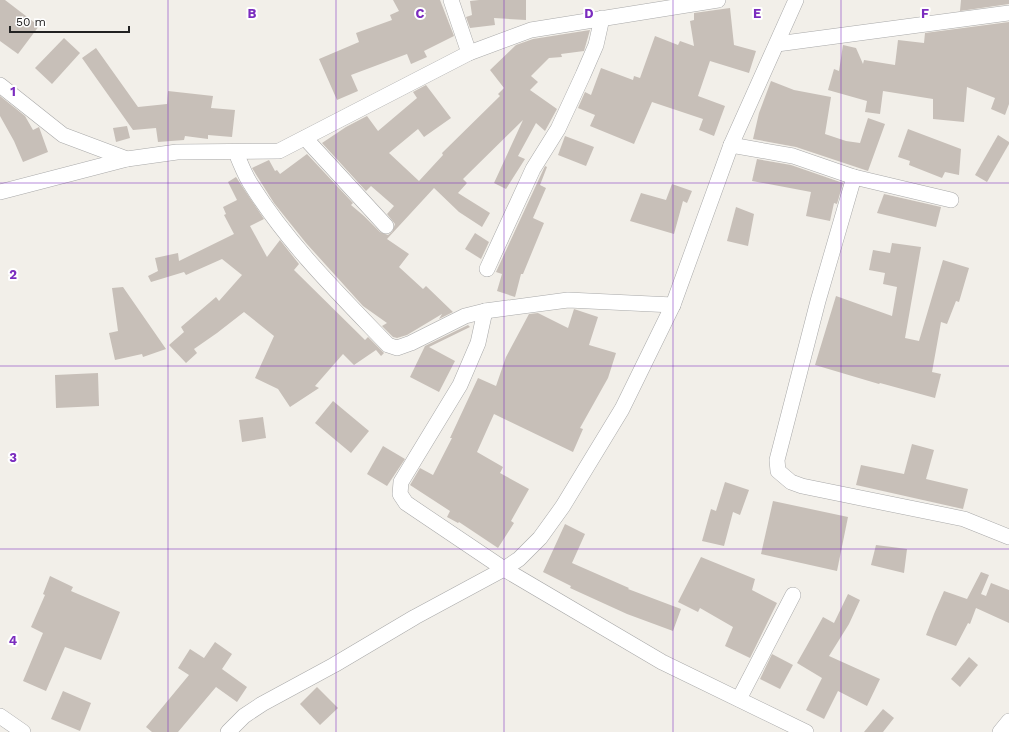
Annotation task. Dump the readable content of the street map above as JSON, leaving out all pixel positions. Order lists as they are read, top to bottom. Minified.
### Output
{"scale_bar":"50 m","grid":{"columns":["B","C","D","E","F"],"rows":["1","2","3","4"]}}
